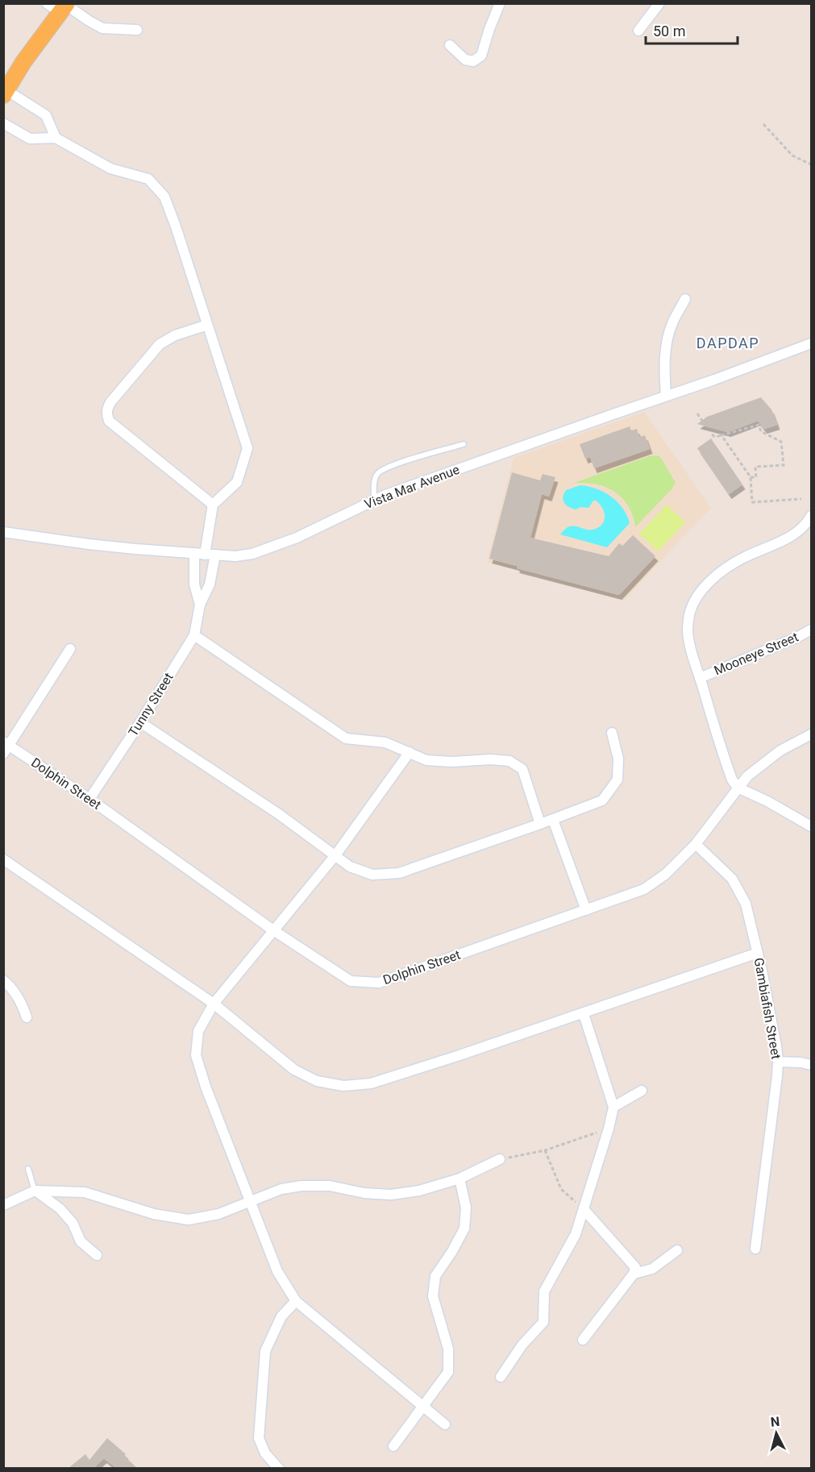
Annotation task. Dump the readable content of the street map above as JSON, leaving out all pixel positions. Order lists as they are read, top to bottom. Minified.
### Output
{"streets":{"street":["Vista Mar Avenue","Mooneye Street","Tunny Street","Dolphin Street","Gambiafish Street"]},"crossings":[["Vista Mar Avenue","Tunny Street"],["Tunny Street","Dolphin Street"],["Dolphin Street","Gambiafish Street"]],"districts":["DAPDAP"],"scale_bar":"50 m","north":"top"}
